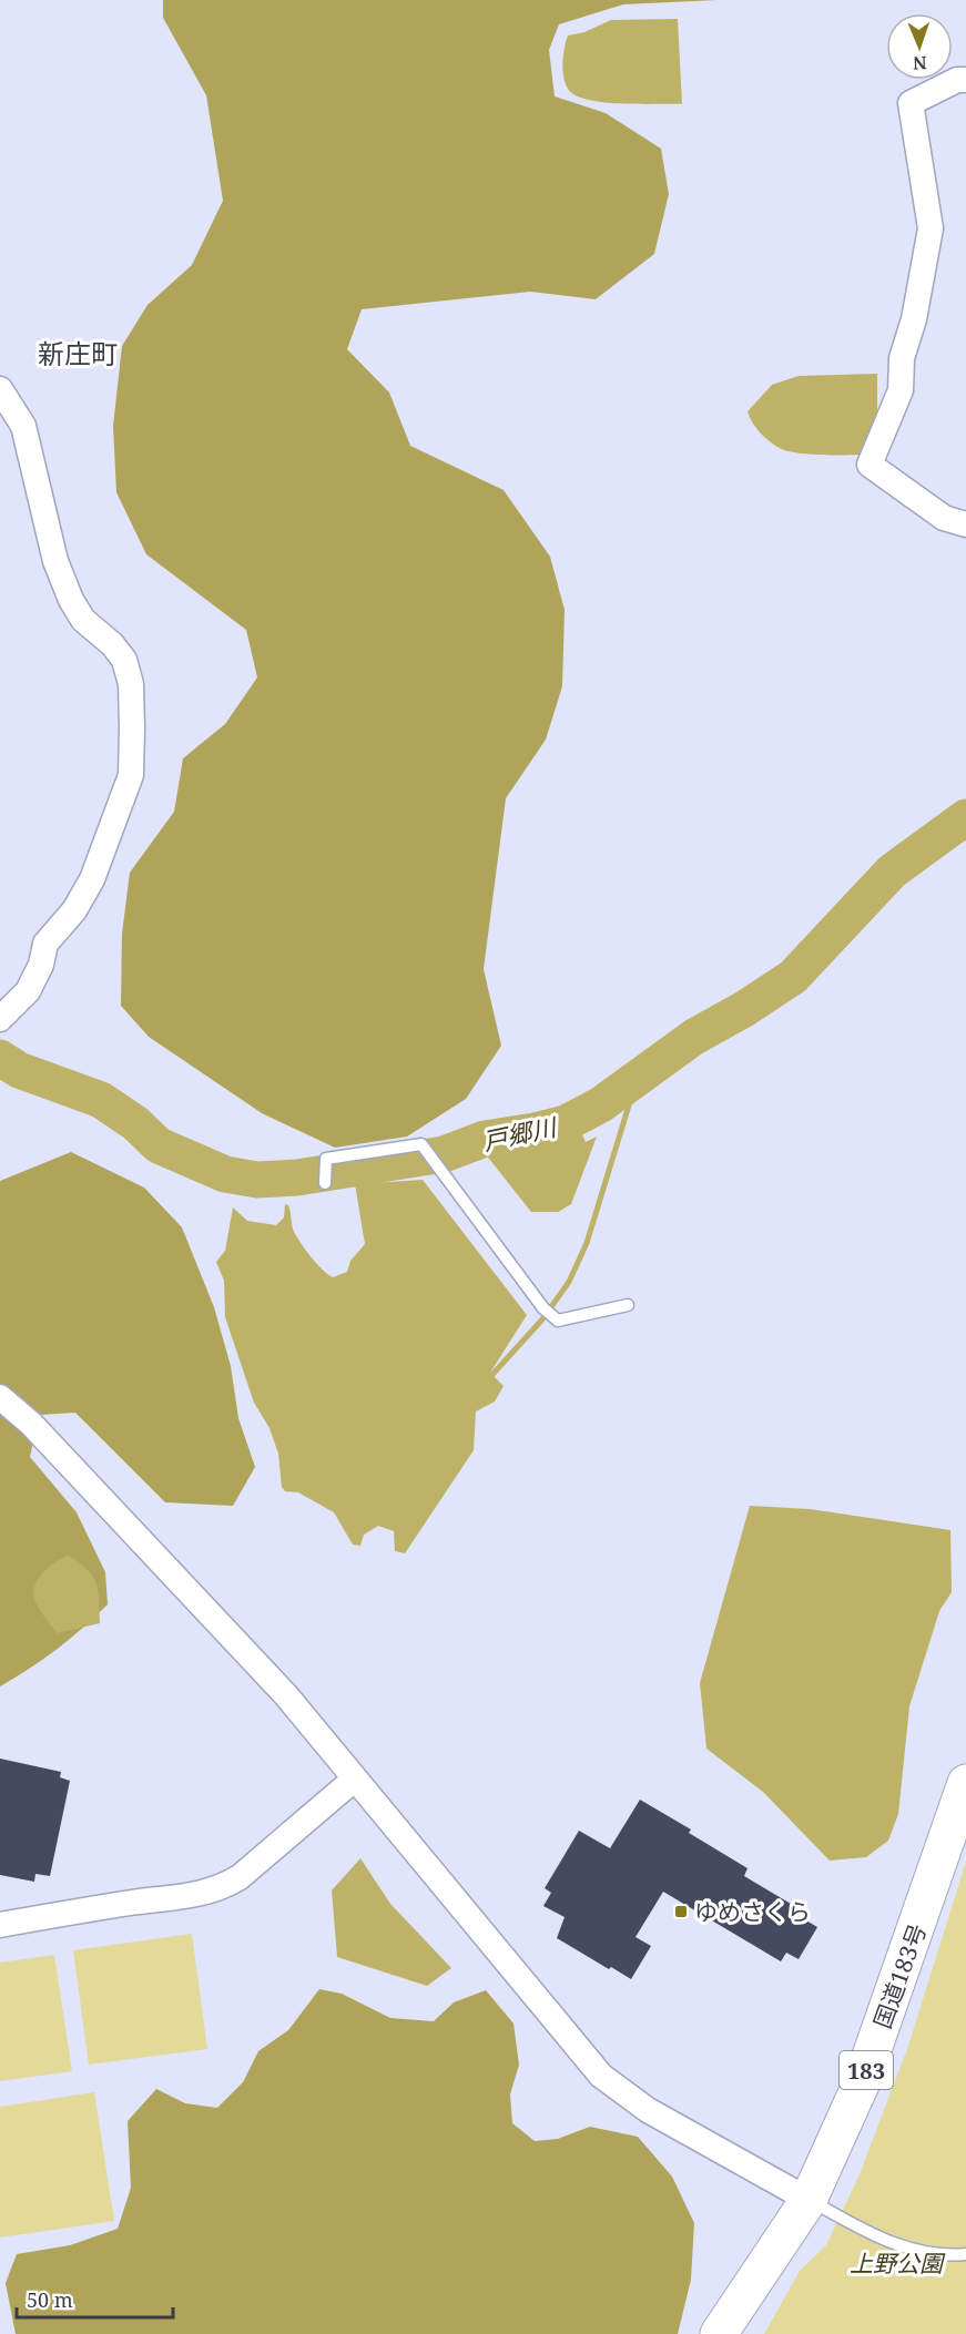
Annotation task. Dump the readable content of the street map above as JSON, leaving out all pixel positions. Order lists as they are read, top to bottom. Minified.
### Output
{"streets":{"highway":["国道183号","183"]},"districts":["新庄町"],"water":["戸郷川"],"parks":["上野公園"],"places":{"transit":["ゆめさくら"]},"scale_bar":"50 m","north":"bottom"}
